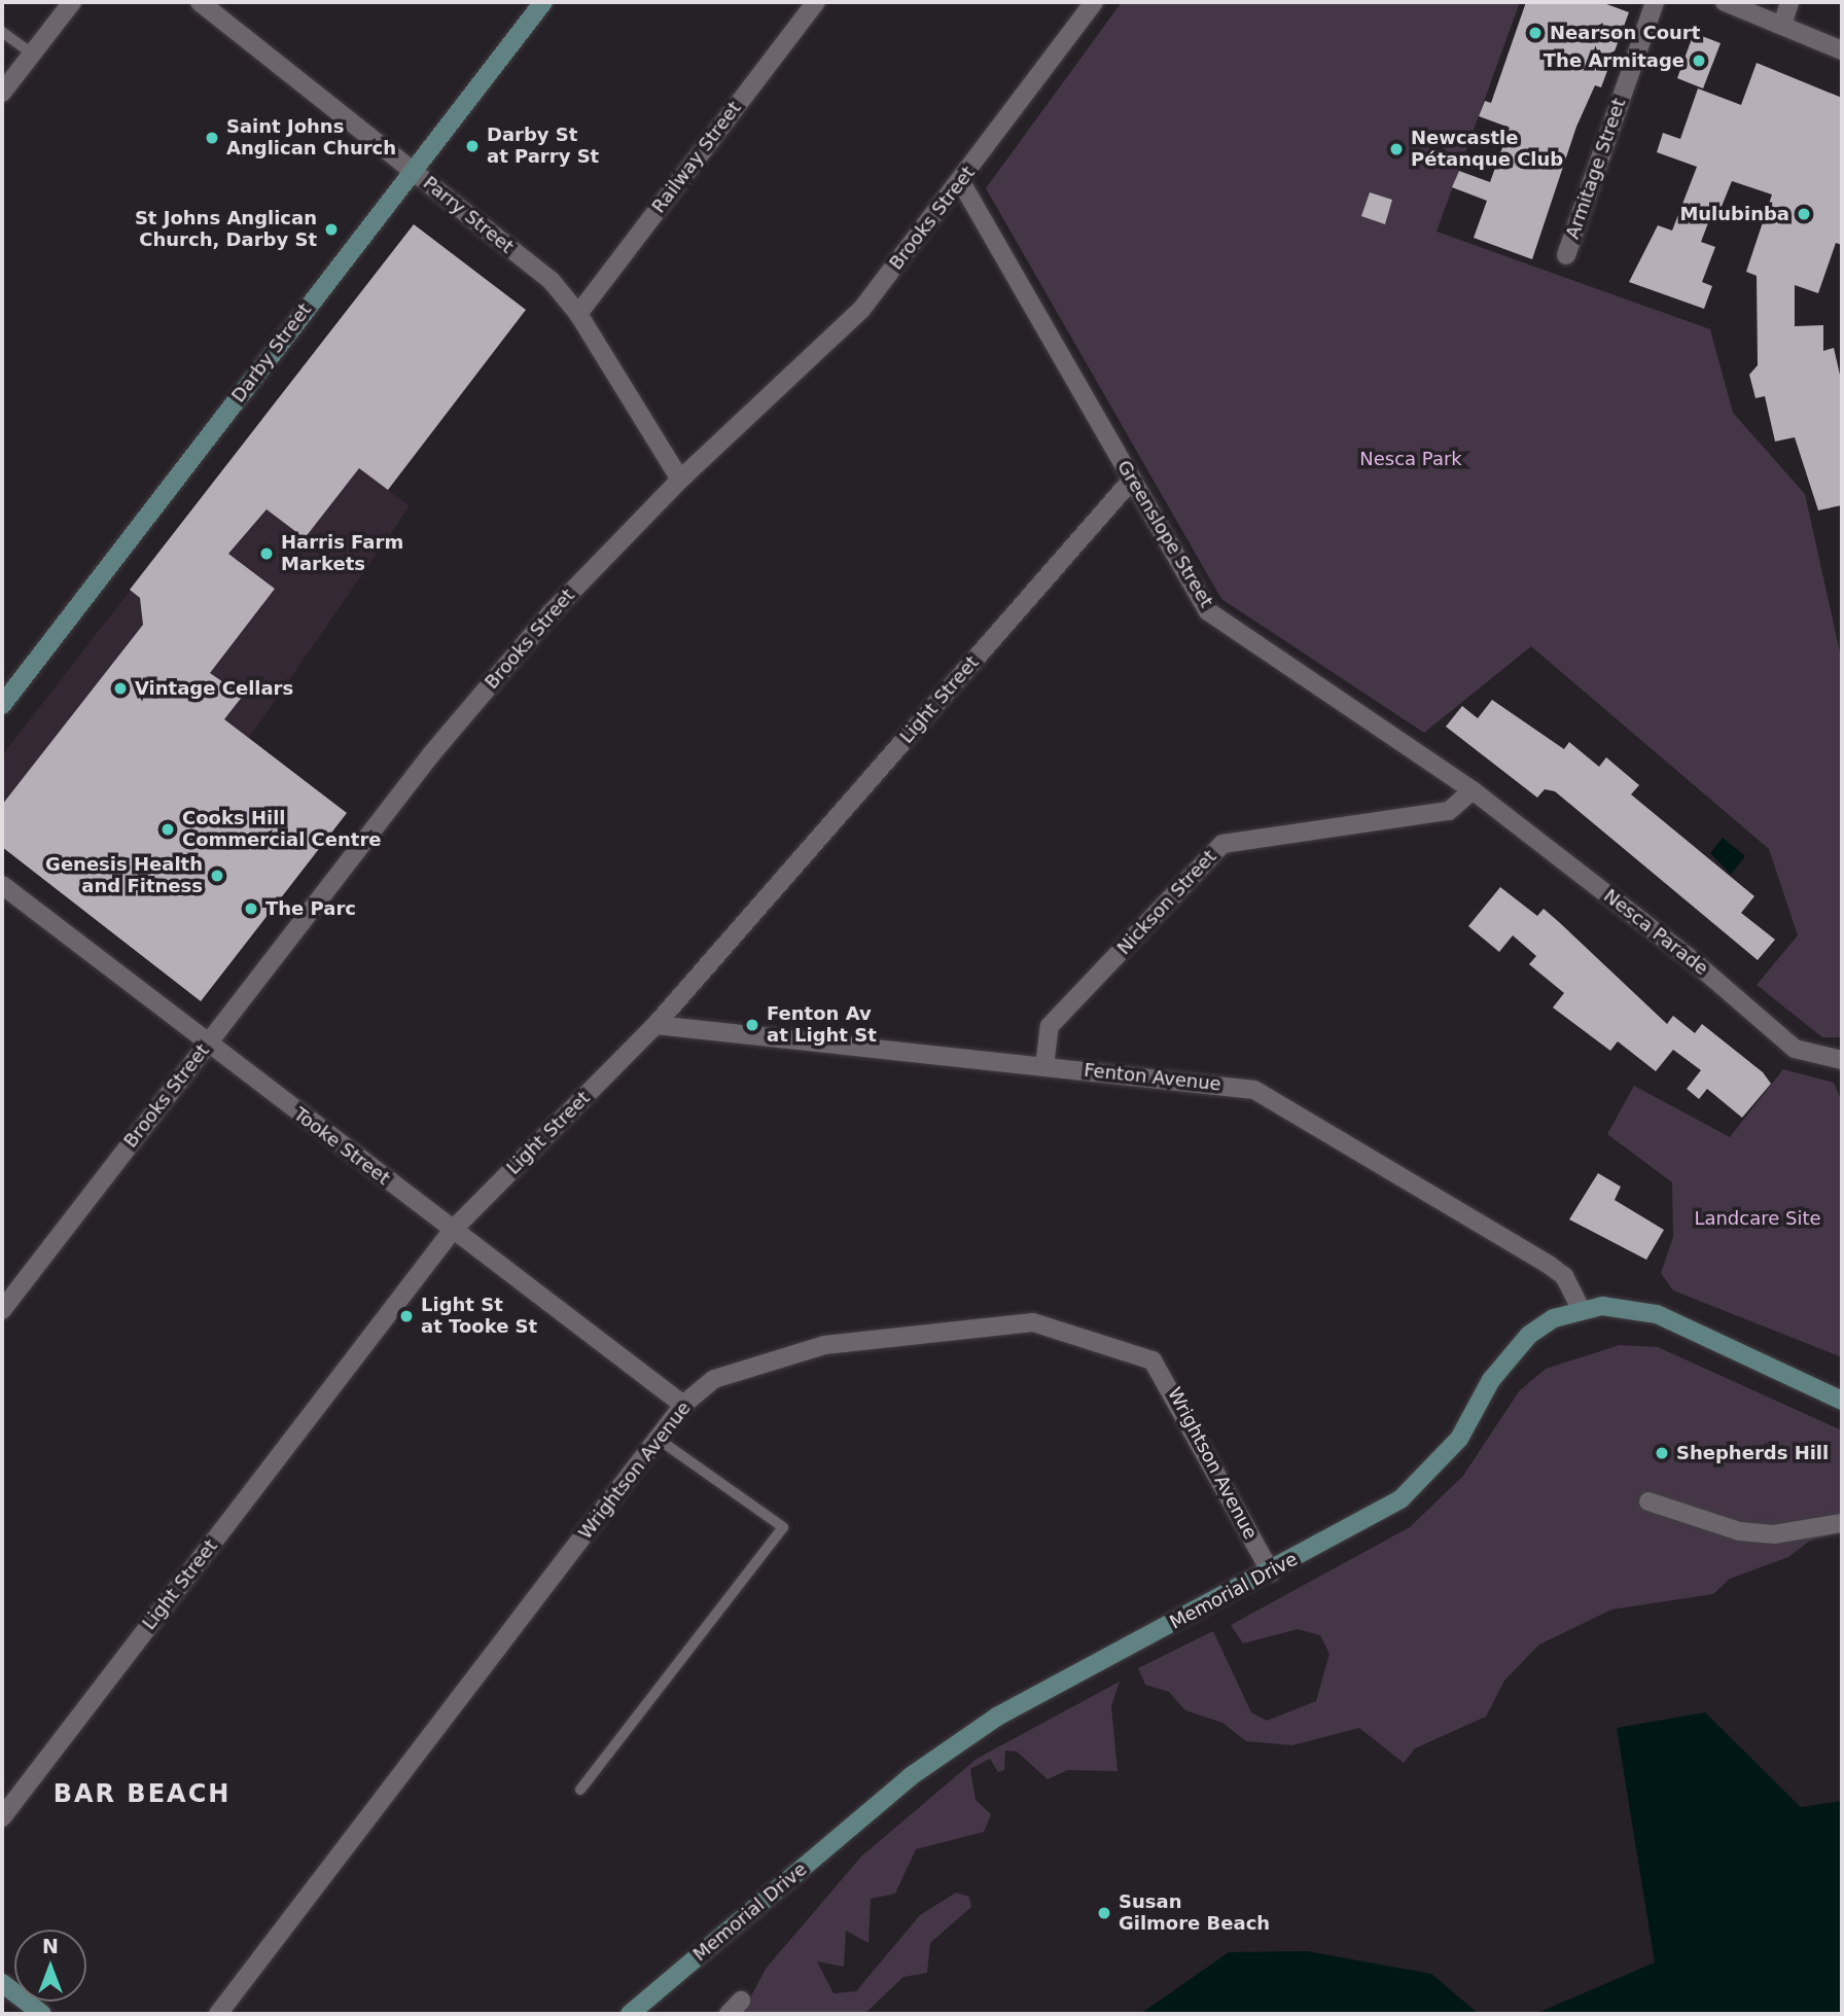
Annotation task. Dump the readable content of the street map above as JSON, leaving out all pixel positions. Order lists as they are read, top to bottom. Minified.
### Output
{"streets":{"main road":["Darby Street","Memorial Drive"],"street":["Railway Street","Armitage Street","Parry Street","Brooks Street","Greenslope Street","Light Street","Nickson Street","Nesca Parade","Fenton Avenue","Tooke Street","Wrightson Avenue"]},"crossings":[["Railway Street","Parry Street"],["Parry Street","Brooks Street"],["Parry Street","Darby Street"],["Brooks Street","Greenslope Street"],["Brooks Street","Tooke Street"],["Greenslope Street","Light Street"],["Greenslope Street","Nickson Street"],["Greenslope Street","Nesca Parade"],["Light Street","Fenton Avenue"],["Light Street","Tooke Street"],["Nickson Street","Nesca Parade"],["Nickson Street","Fenton Avenue"],["Fenton Avenue","Memorial Drive"],["Tooke Street","Wrightson Avenue"],["Wrightson Avenue","Memorial Drive"]],"districts":["BAR BEACH"],"parks":["Nesca Park","Landcare Site"],"places":["Nearson Court","The Armitage","Saint Johns Anglican Church","Darby St at Parry St","Newcastle Pétanque Club","Mulubinba","St Johns Anglican Church, Darby St","Harris Farm Markets","Vintage Cellars","Cooks Hill Commercial Centre","Genesis Health and Fitness","The Parc","Fenton Av at Light St","Light St at Tooke St","Shepherds Hill","Susan Gilmore Beach"],"north":"top"}
